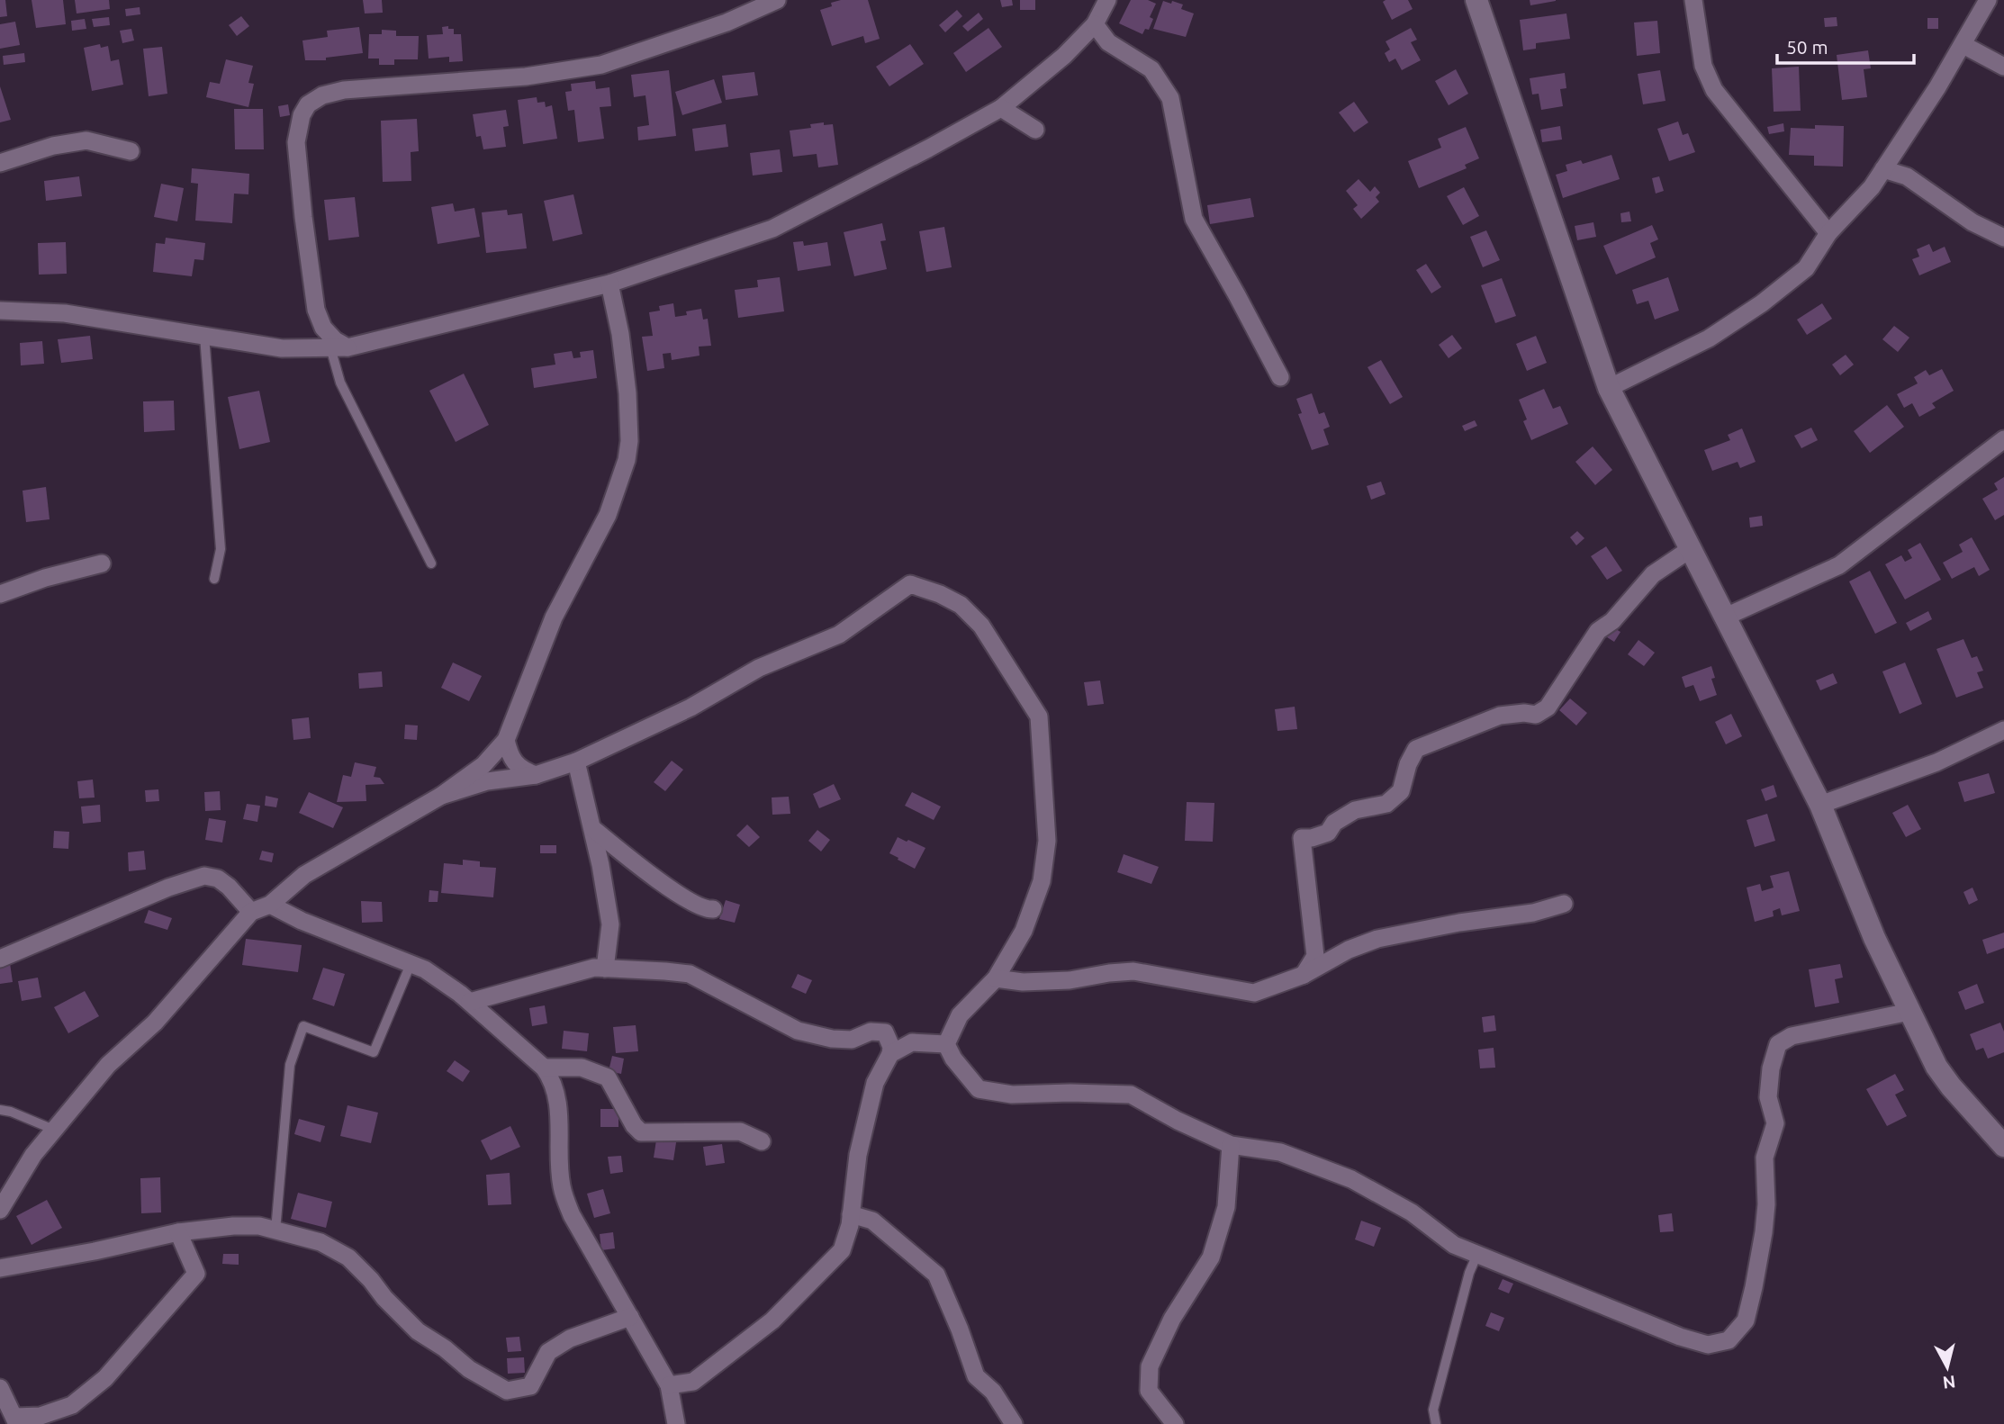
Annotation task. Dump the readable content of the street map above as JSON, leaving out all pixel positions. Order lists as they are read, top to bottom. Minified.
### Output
{"scale_bar":"50 m","north":"bottom"}
